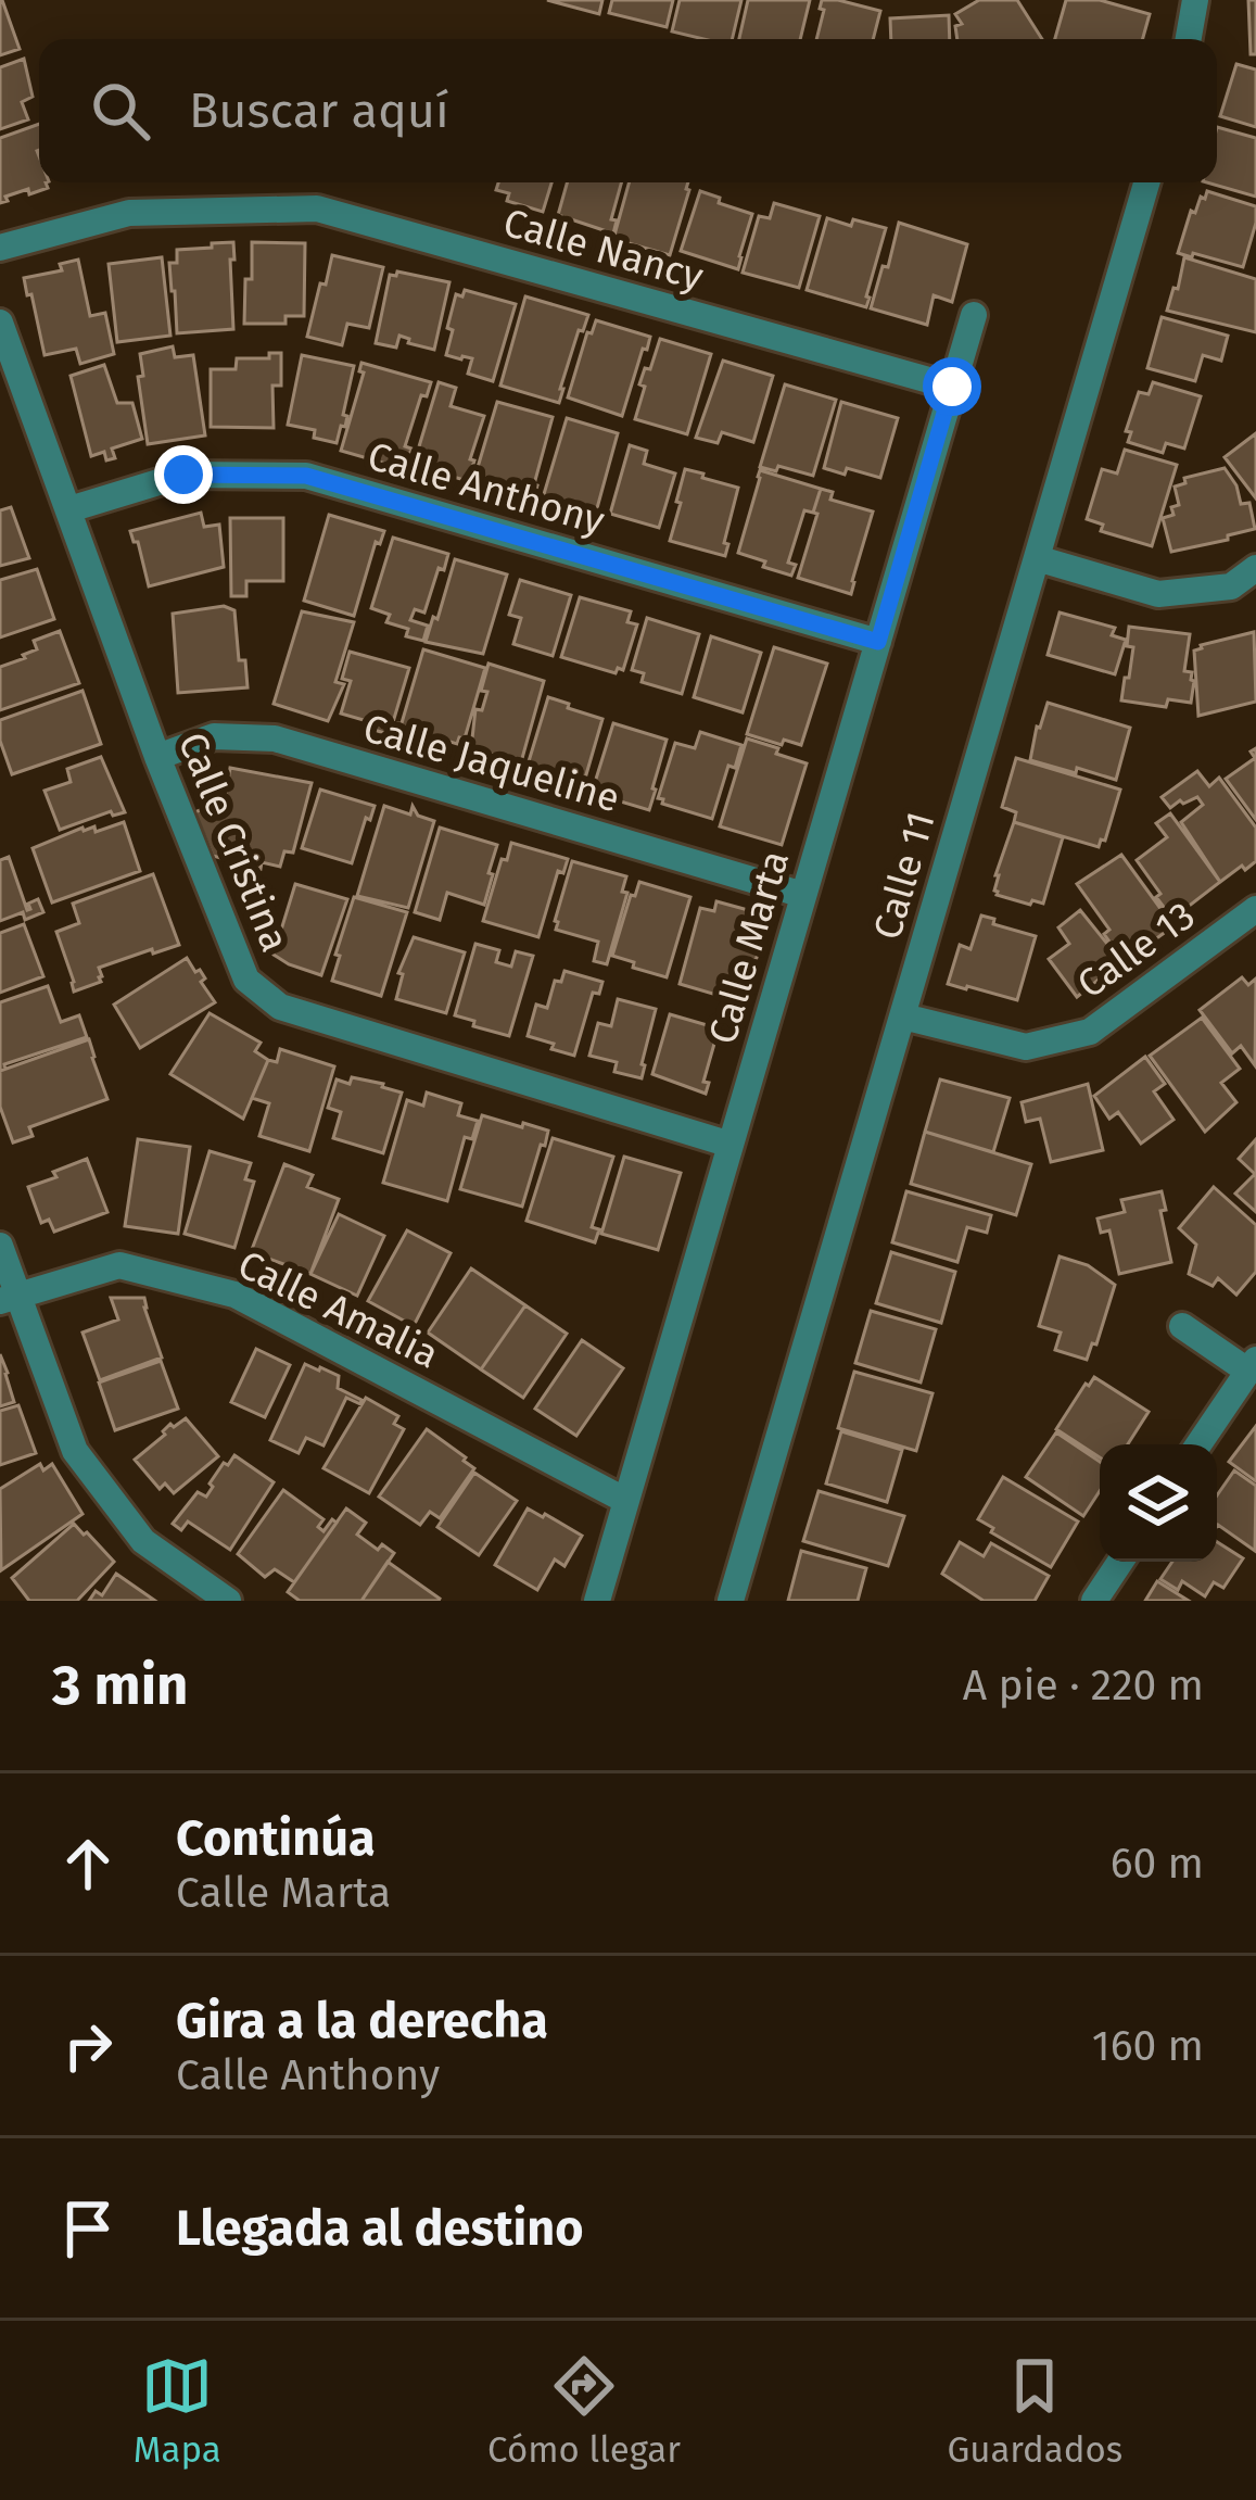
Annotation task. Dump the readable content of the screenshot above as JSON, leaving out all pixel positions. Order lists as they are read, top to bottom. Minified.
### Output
{"streets":{"street":["Calle Nancy","Calle Anthony","Calle Jaqueline","Calle Cristina","Calle 11","Calle Marta","Calle 13","Calle Amalia"]},"crossings":[["Calle Nancy","Calle Marta"],["Calle Anthony","Calle Cristina"],["Calle Anthony","Calle Marta"],["Calle Jaqueline","Calle Cristina"],["Calle Jaqueline","Calle Marta"],["Calle Cristina","Calle Marta"],["Calle 11","Calle 13"],["Calle Marta","Calle Amalia"]],"page":{"search":"Buscar aquí","heading":["3 min","A pie · 220 m"],"list":[["Continúa","Calle Marta","60 m"],["Gira a la derecha","Calle Anthony","160 m"],"Llegada al destino"],"nav":["Mapa","Cómo llegar","Guardados"]}}
